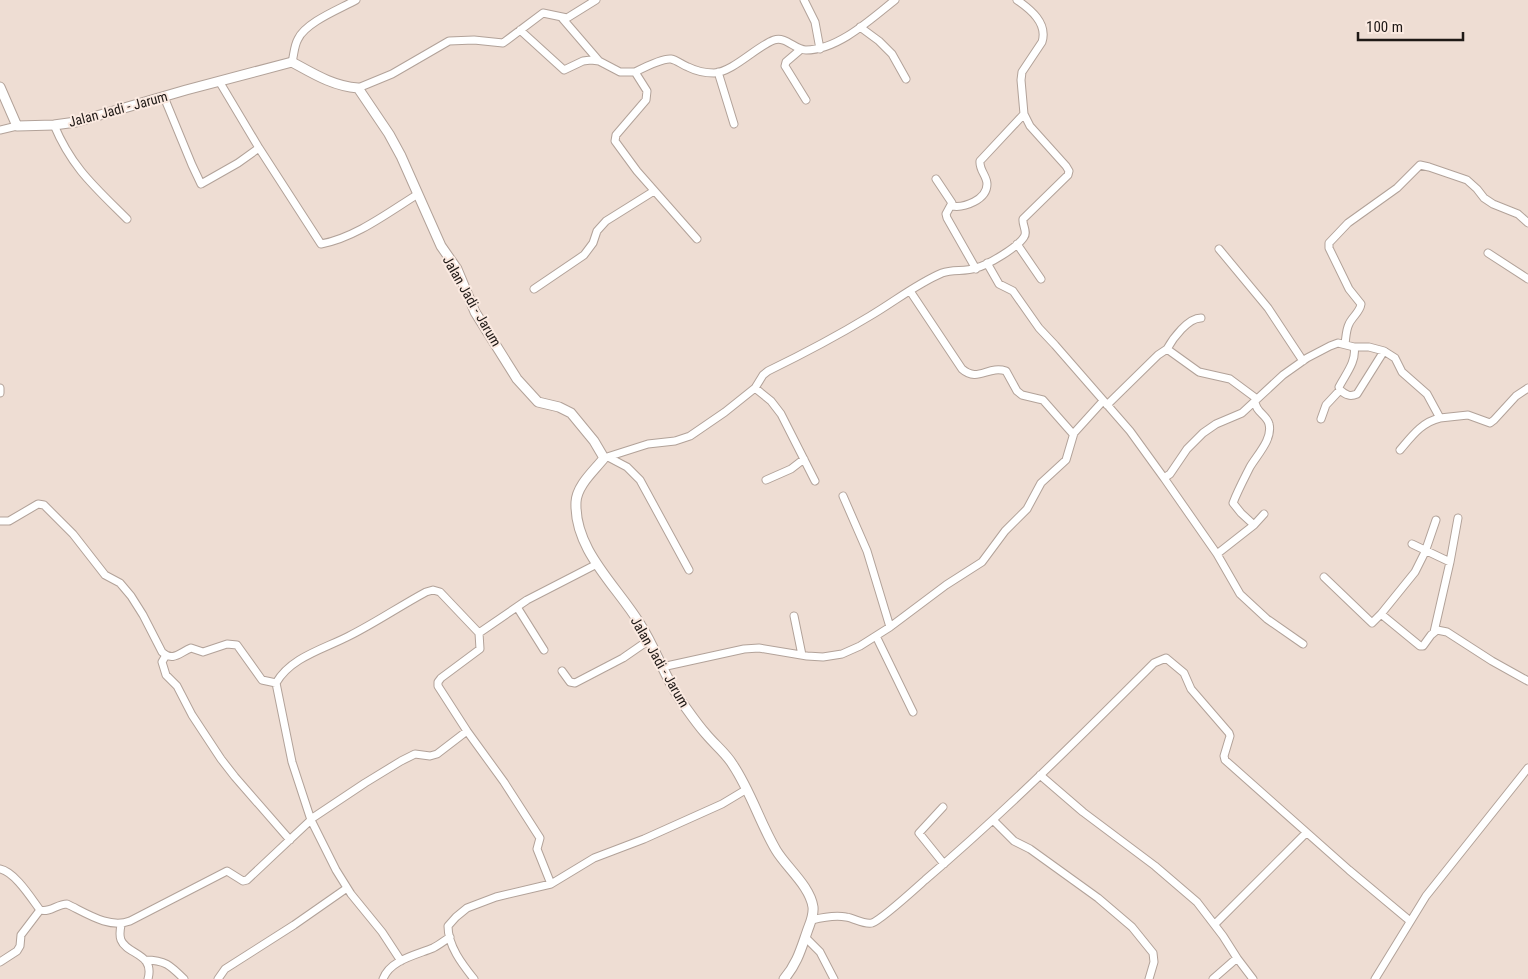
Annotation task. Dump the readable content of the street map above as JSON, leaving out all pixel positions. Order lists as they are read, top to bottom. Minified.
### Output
{"streets":{"street":["Jalan Jadi - Jarum"]},"scale_bar":"100 m"}
